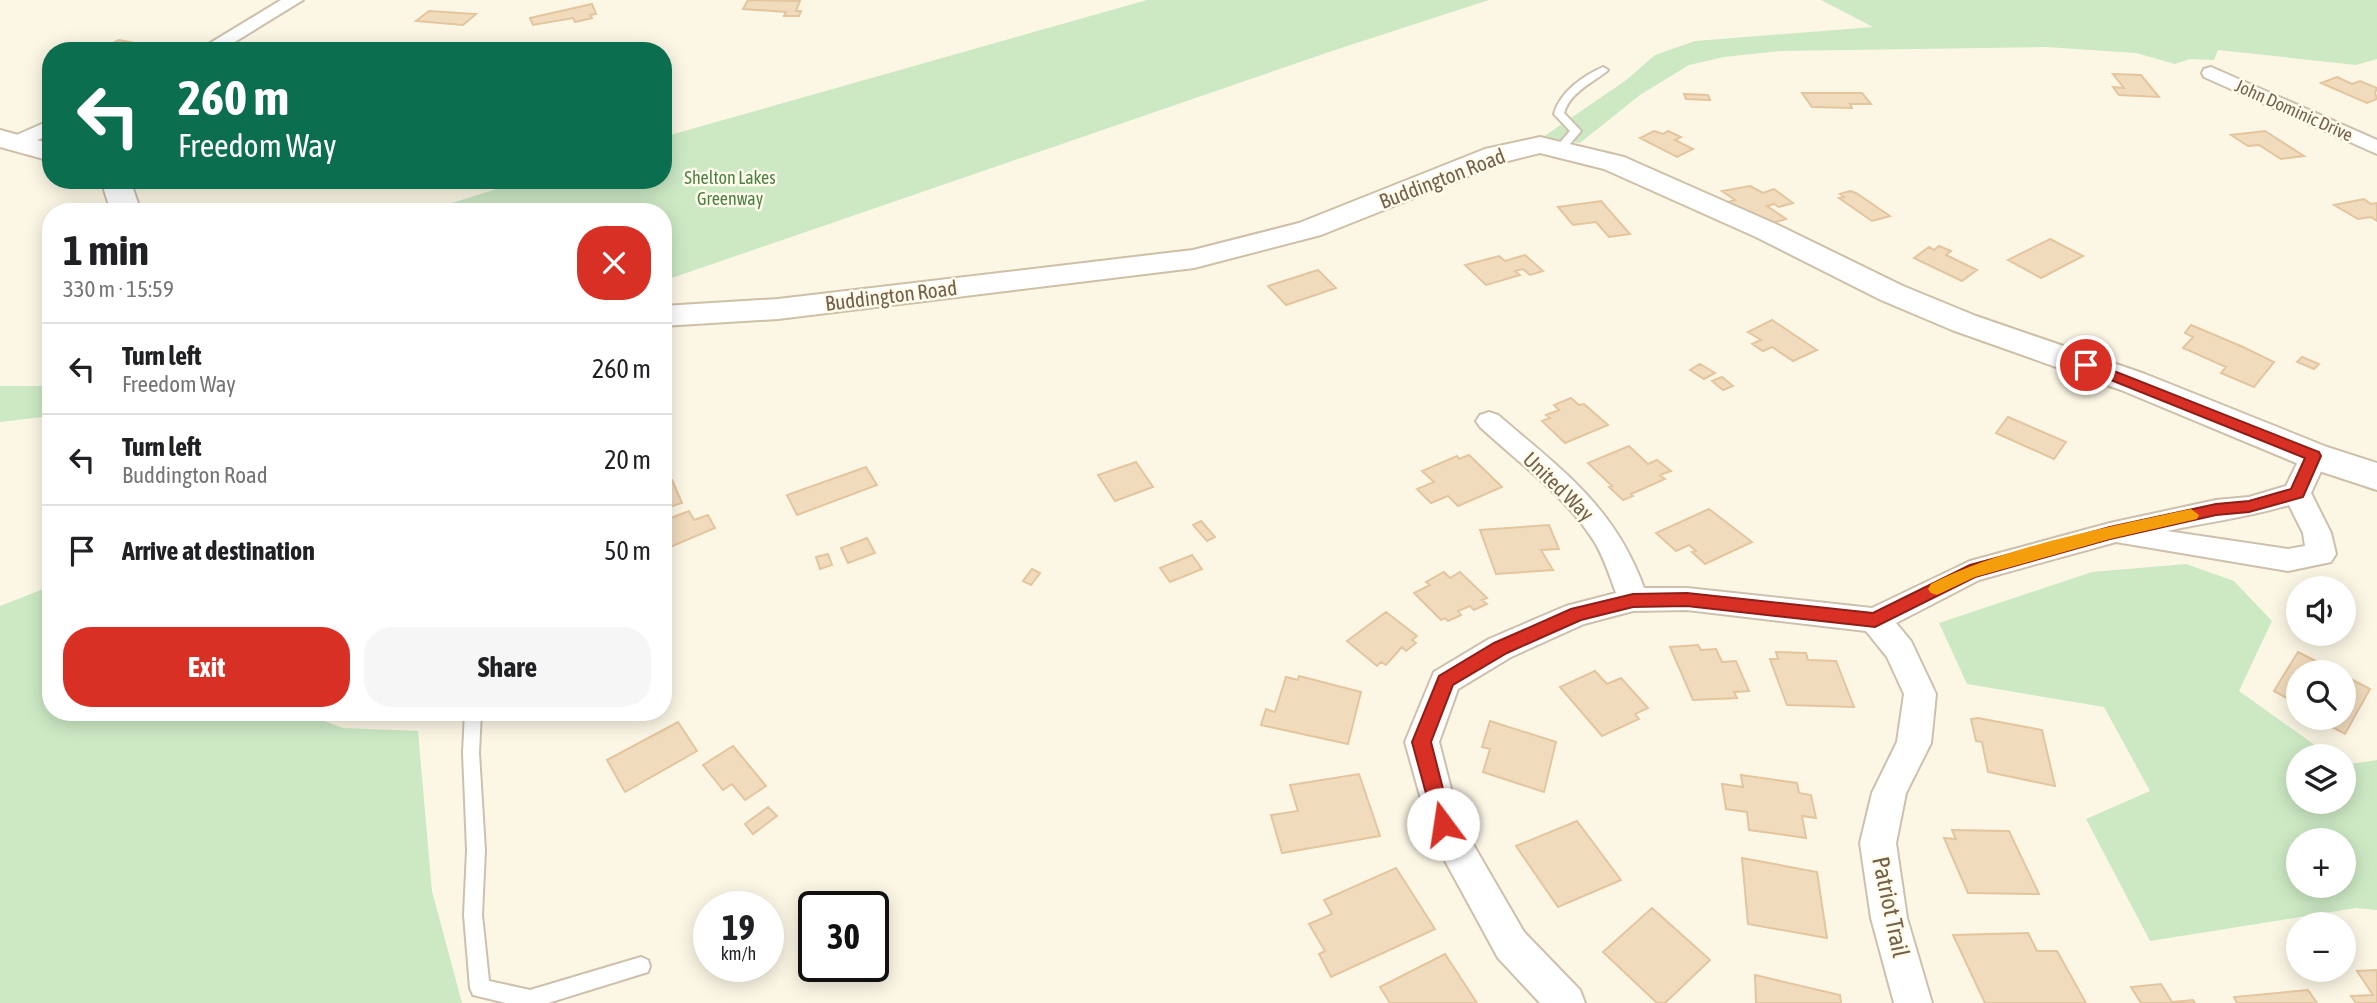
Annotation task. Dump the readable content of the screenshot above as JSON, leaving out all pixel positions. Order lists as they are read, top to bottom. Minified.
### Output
{"streets":{"street":["John Dominic Drive","Buddington Road","United Way","Patriot Trail"]},"parks":["Shelton Lakes Greenway"],"page":{"turn":["260 m","Freedom Way"],"heading":["1 min","330 m · 15:59"],"list":[{"name":"Turn left","note":"Freedom Way","value":"260 m"},{"name":"Turn left","note":"Buddington Road","value":"20 m"},{"name":"Arrive at destination","value":"50 m"}],"map_buttons":["+","−"],"buttons":["Exit","Share"],"speed":"19 km/h","limit":"30"}}
